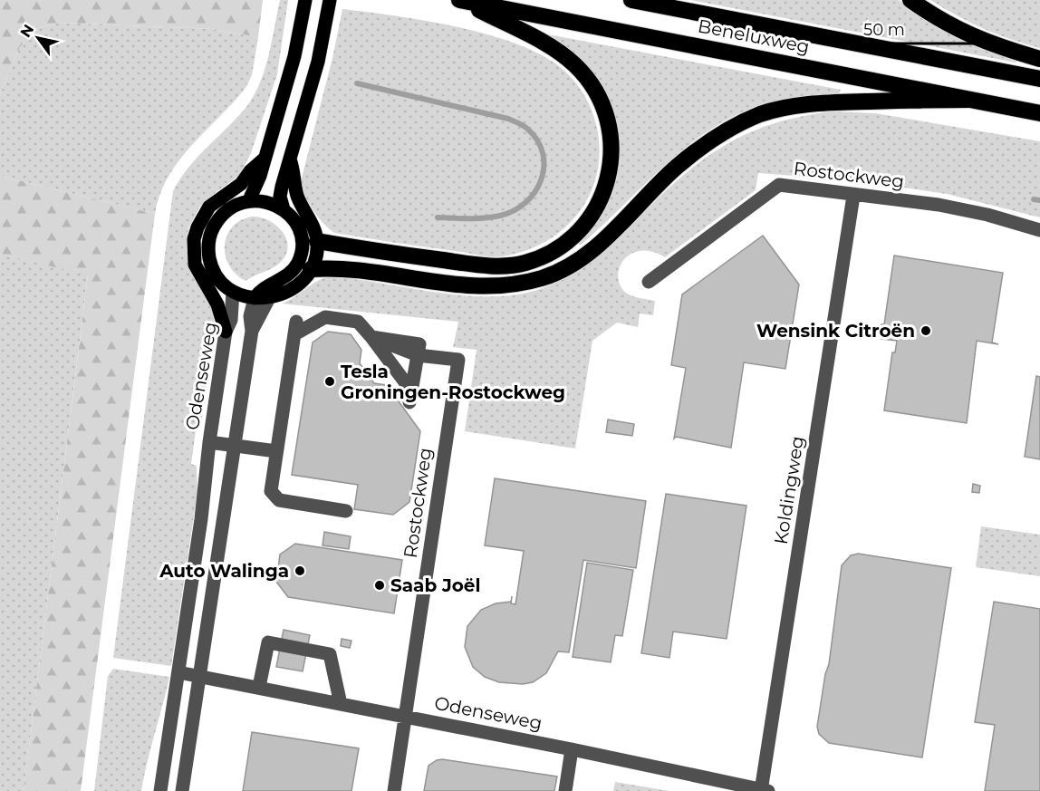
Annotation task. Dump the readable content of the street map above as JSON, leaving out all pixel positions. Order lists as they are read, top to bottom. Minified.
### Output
{"streets":{"highway":["Beneluxweg"],"street":["Rostockweg","Odenseweg","Koldingweg"]},"crossings":[["Rostockweg","Odenseweg"],["Rostockweg","Koldingweg"],["Odenseweg","Koldingweg"]],"places":["Wensink Citroën","Tesla Groningen-Rostockweg","Auto Walinga","Saab Joël"],"scale_bar":"50 m","north":"top left"}
